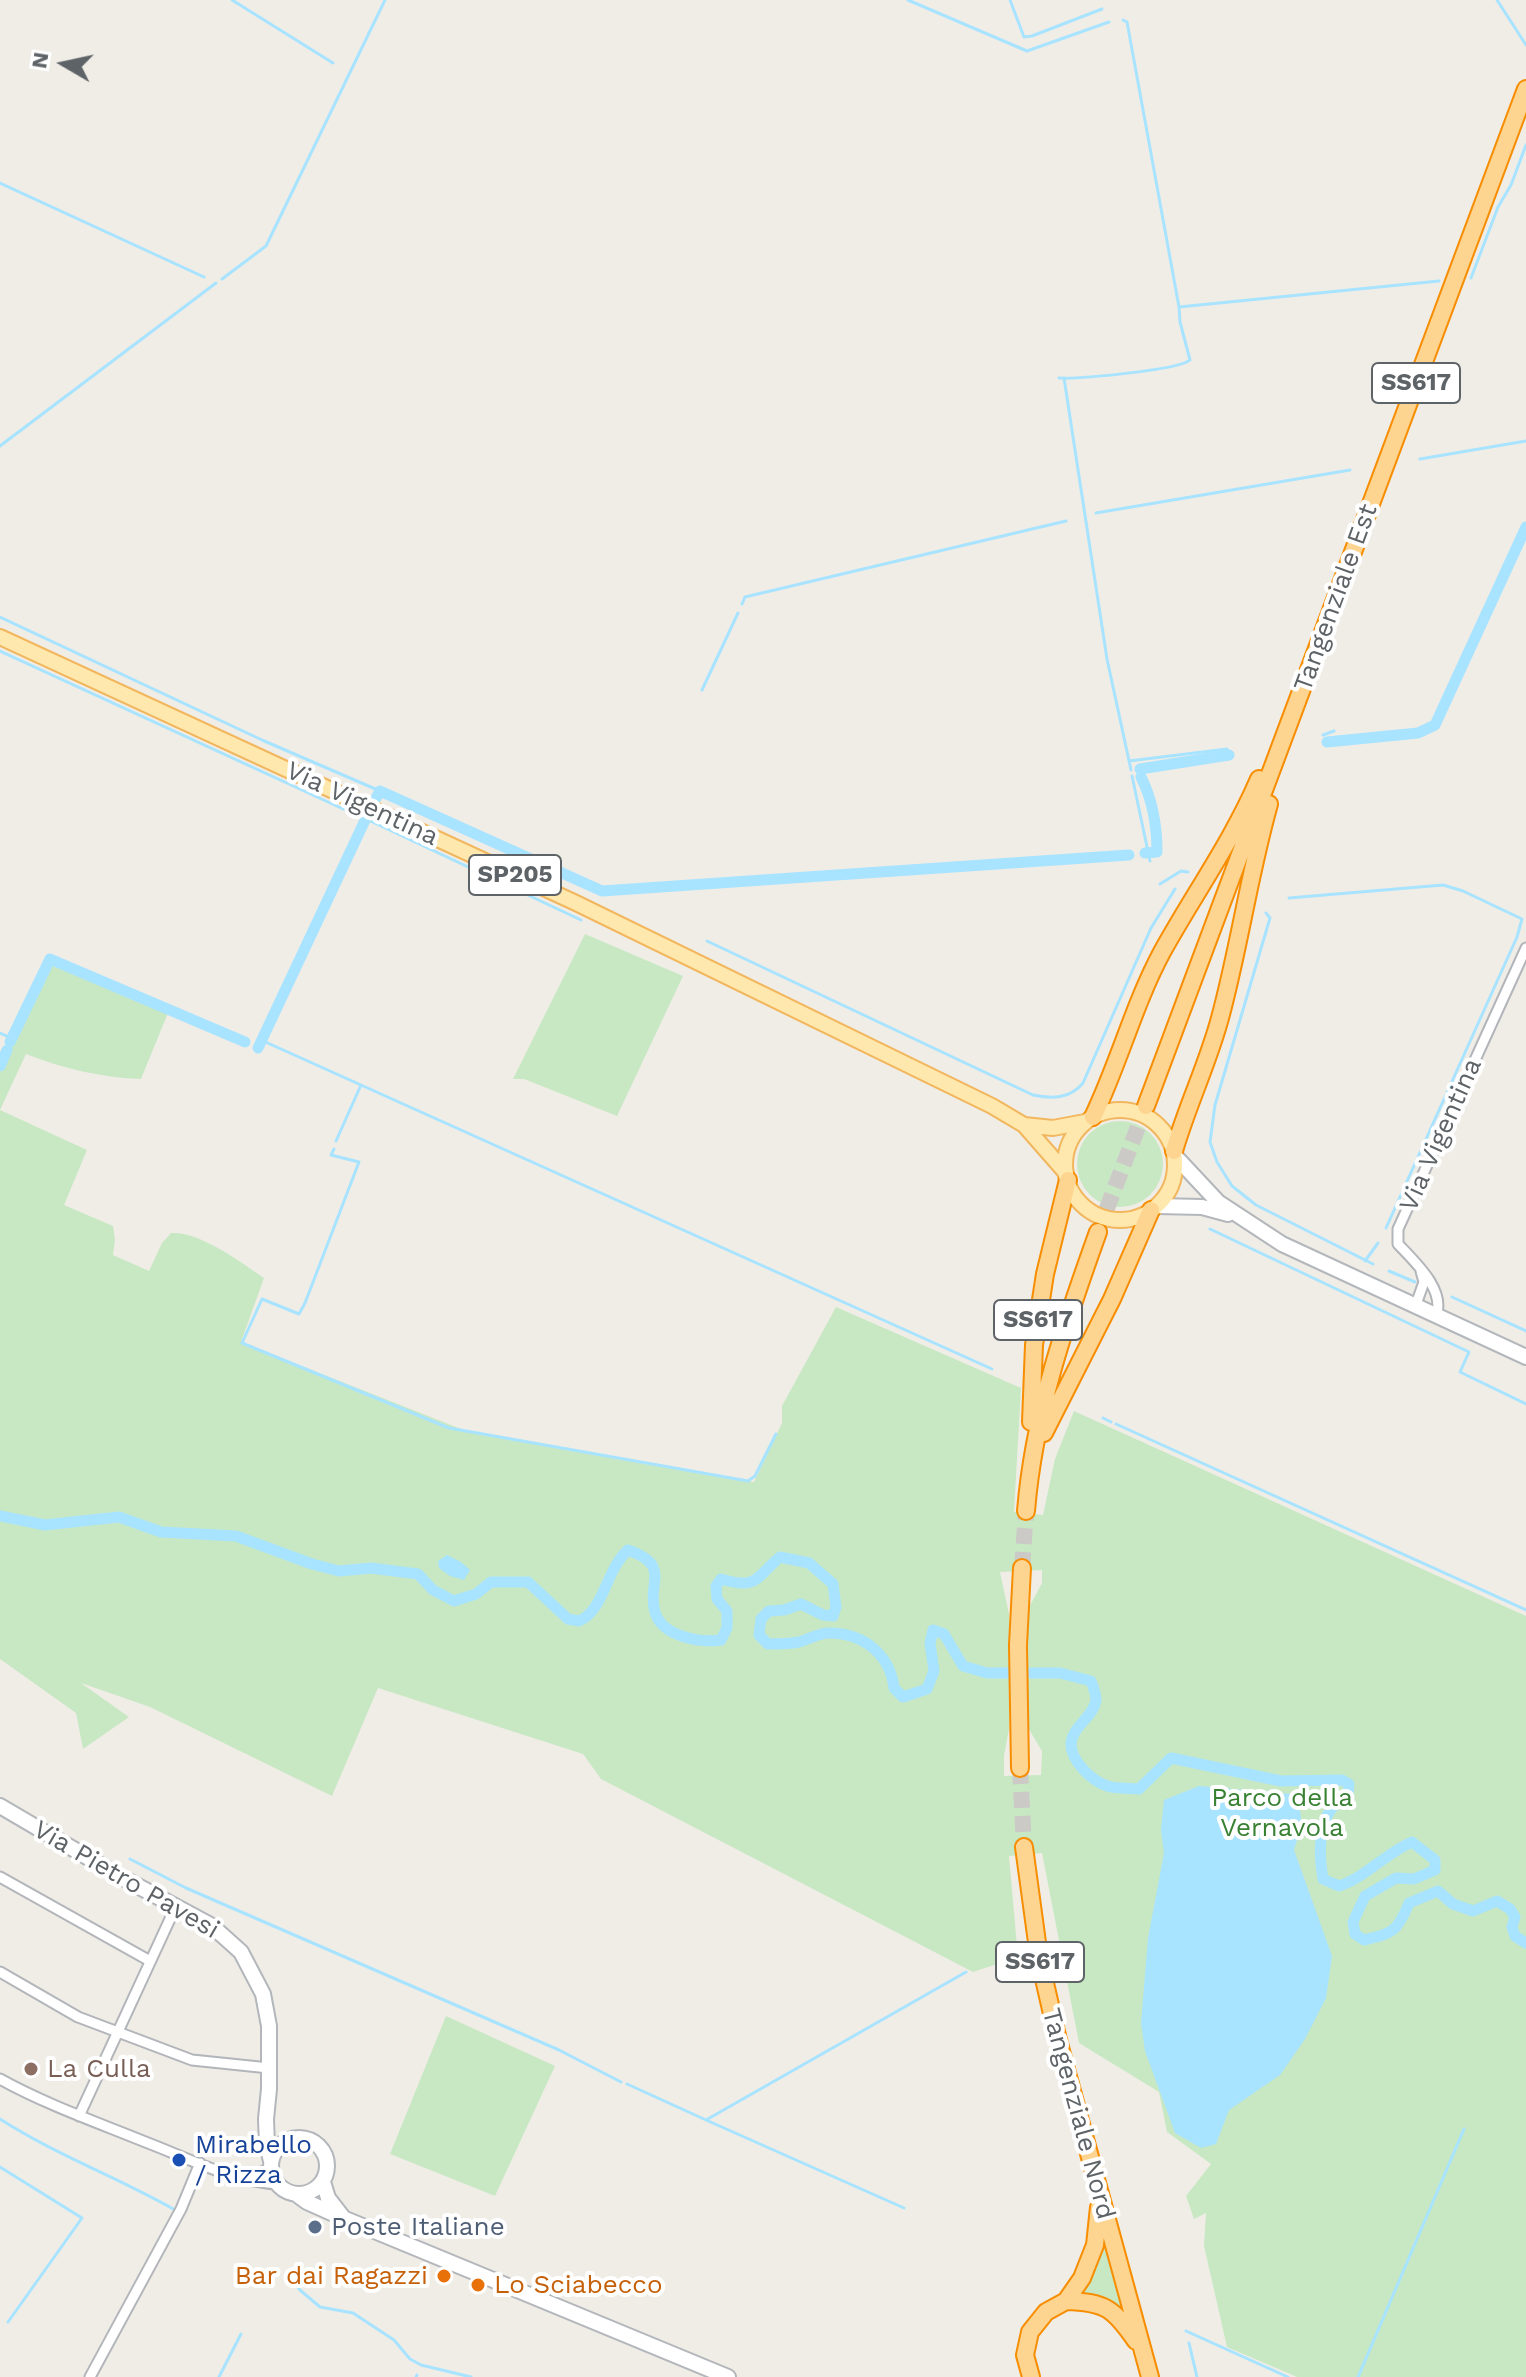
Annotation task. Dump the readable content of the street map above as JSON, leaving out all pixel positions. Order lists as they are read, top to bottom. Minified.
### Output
{"streets":{"highway":["SS617","Tangenziale Est","Tangenziale Nord"],"main road":["Via Vigentina","SP205"],"street":["Via Pietro Pavesi"]},"crossings":[["SS617","Tangenziale Est"],["SS617","Via Vigentina"]],"parks":["Parco della Vernavola"],"places":["La Culla","Mirabello / Rizza","Poste Italiane","Bar dai Ragazzi","Lo Sciabecco"],"north":"left"}
